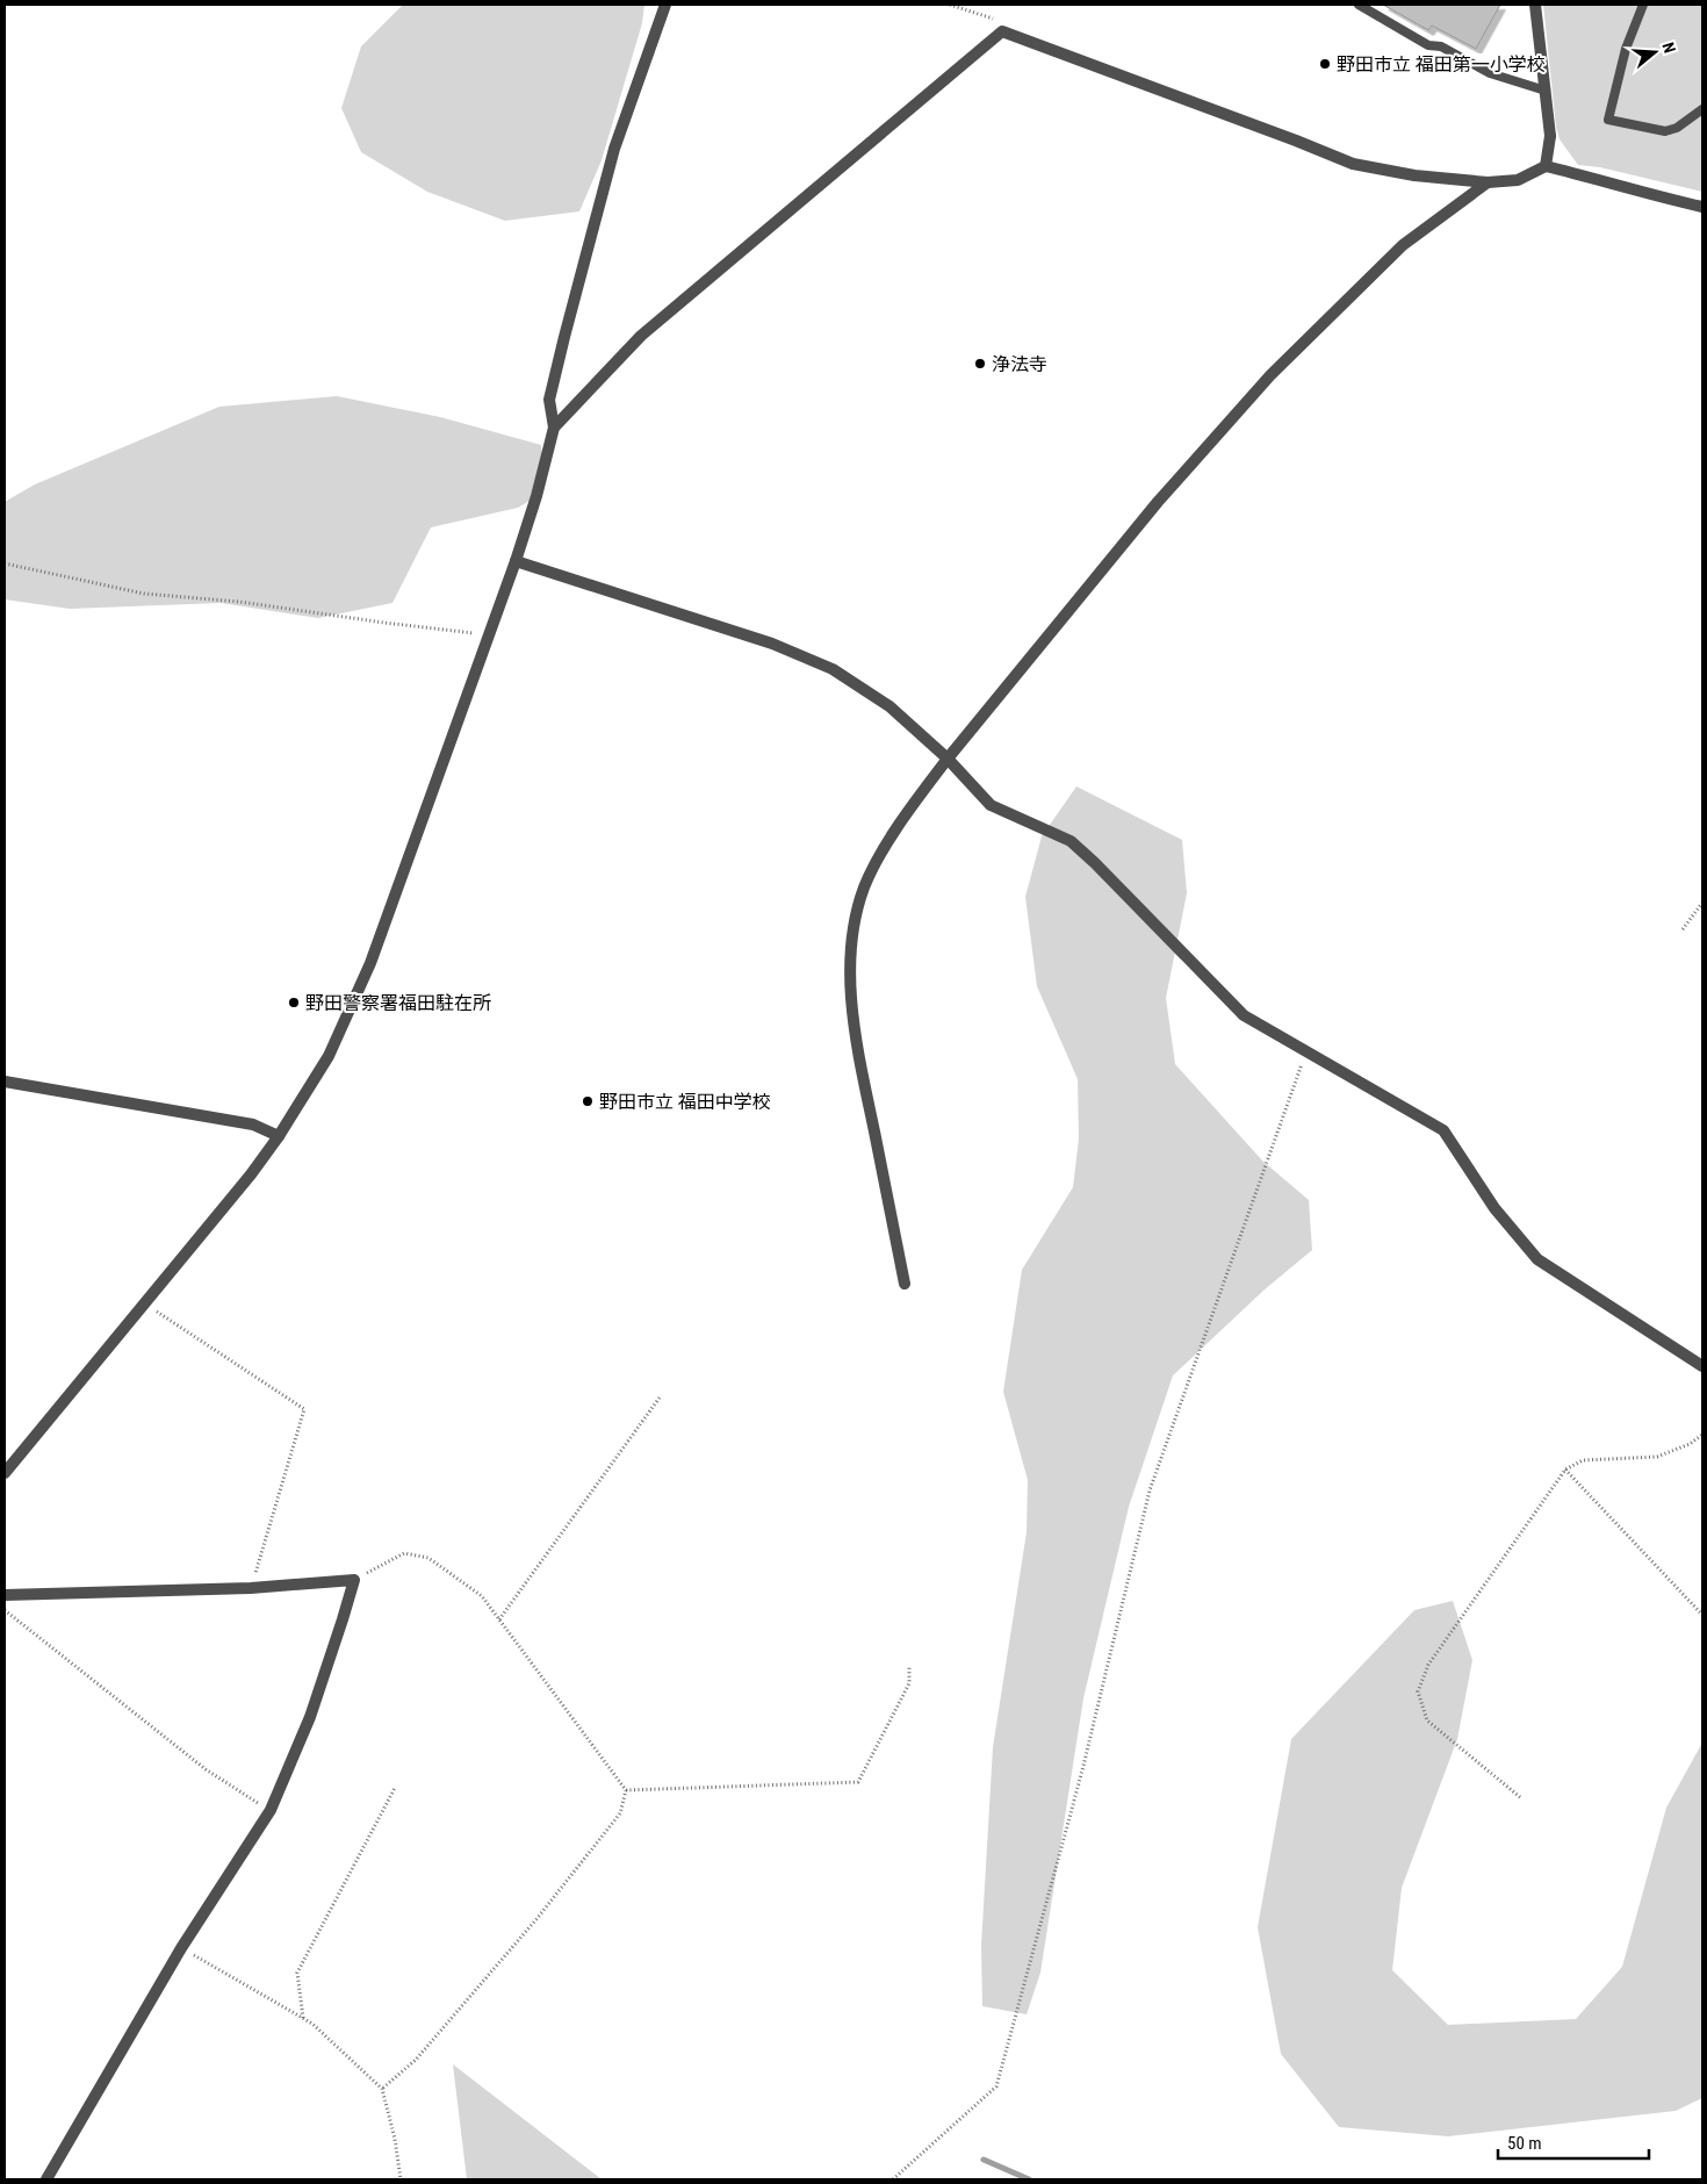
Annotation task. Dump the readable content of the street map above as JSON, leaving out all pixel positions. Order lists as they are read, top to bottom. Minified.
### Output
{"places":["野田市立 福田第一小学校","浄法寺","野田警察署福田駐在所","野田市立 福田中学校"],"scale_bar":"50 m","north":"right"}
